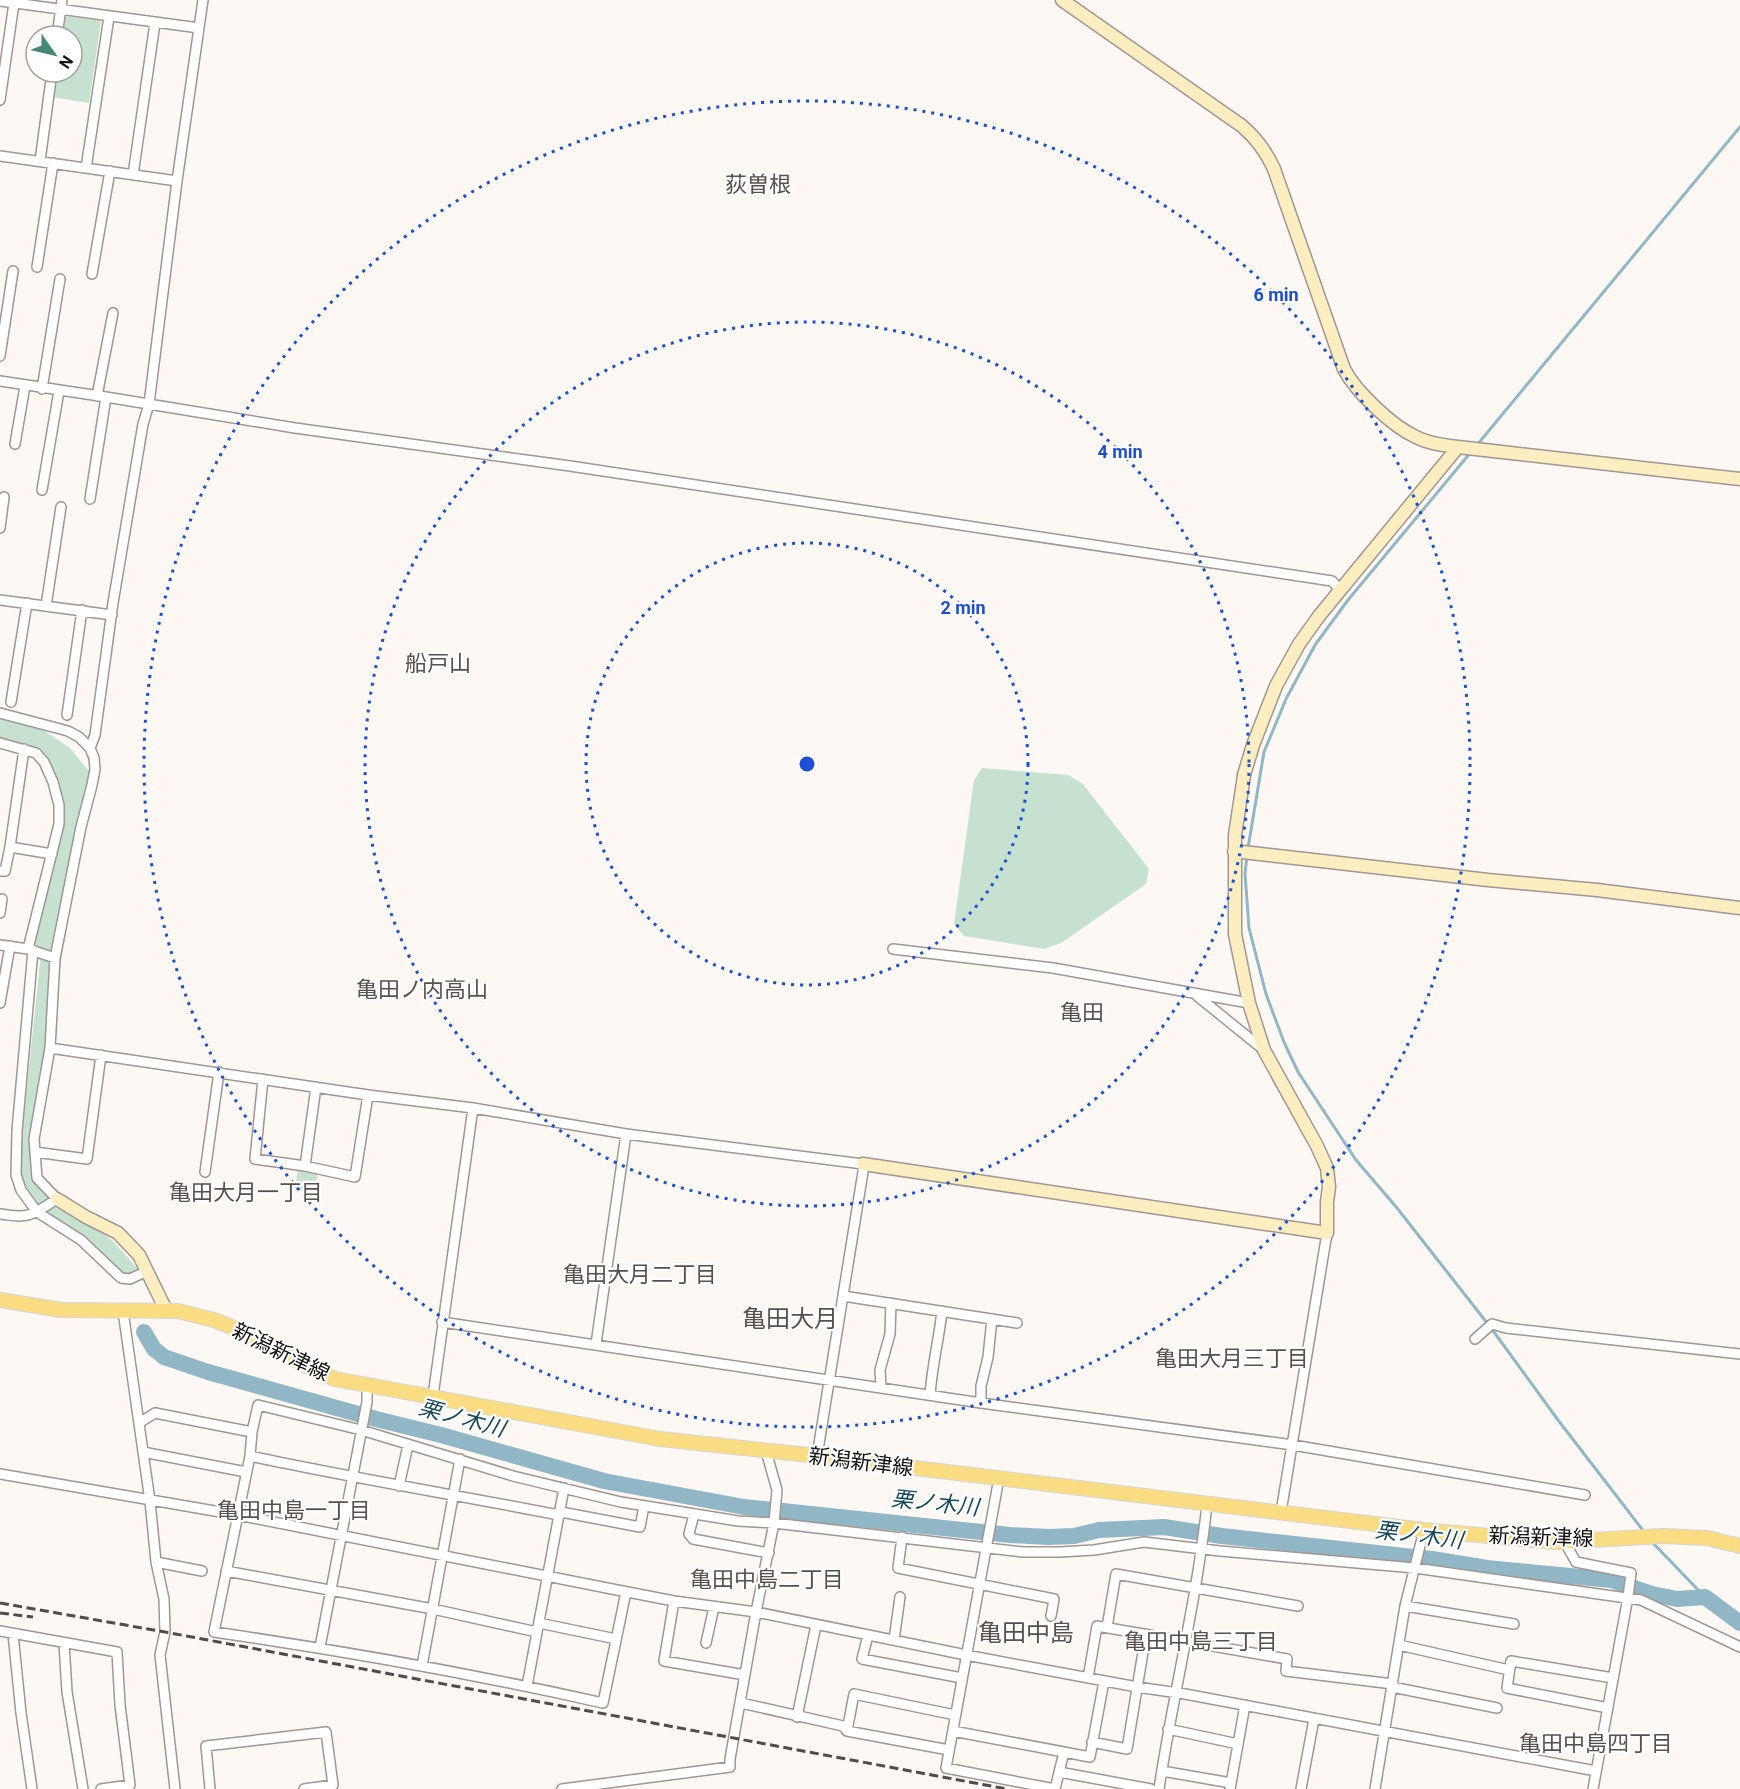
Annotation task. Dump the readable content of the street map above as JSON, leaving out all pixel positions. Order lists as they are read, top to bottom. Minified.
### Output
{"streets":{"main road":["新潟新津線"]},"districts":["荻曽根","船戸山","亀田ノ内高山","亀田","亀田大月一丁目","亀田大月二丁目","亀田大月","亀田大月三丁目","亀田中島一丁目","亀田中島二丁目","亀田中島","亀田中島三丁目","亀田中島四丁目"],"water":["栗ノ木川"],"north":"bottom right","rings":["6 min","4 min","2 min"]}
